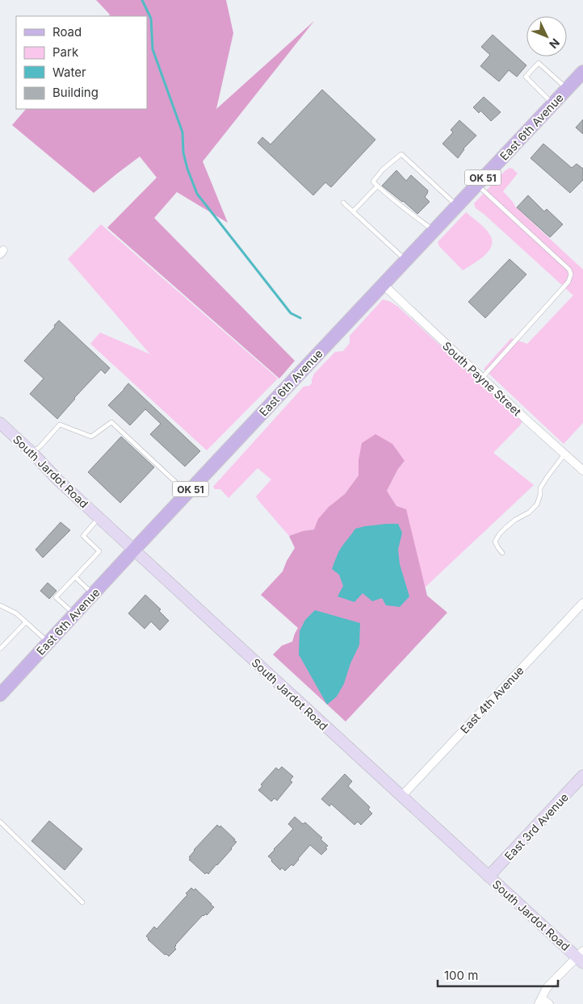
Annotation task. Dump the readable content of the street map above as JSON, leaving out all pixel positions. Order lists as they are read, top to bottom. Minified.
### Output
{"streets":{"main road":["East 6th Avenue","OK 51","South Jardot Road","East 3rd Avenue"],"street":["South Payne Street","East 4th Avenue"]},"crossings":[["East 6th Avenue","South Payne Street"],["East 6th Avenue","South Jardot Road"],["South Jardot Road","East 4th Avenue"],["South Jardot Road","East 3rd Avenue"]],"legend":["Road","Park","Water","Building"],"scale_bar":"100 m","north":"bottom right"}
